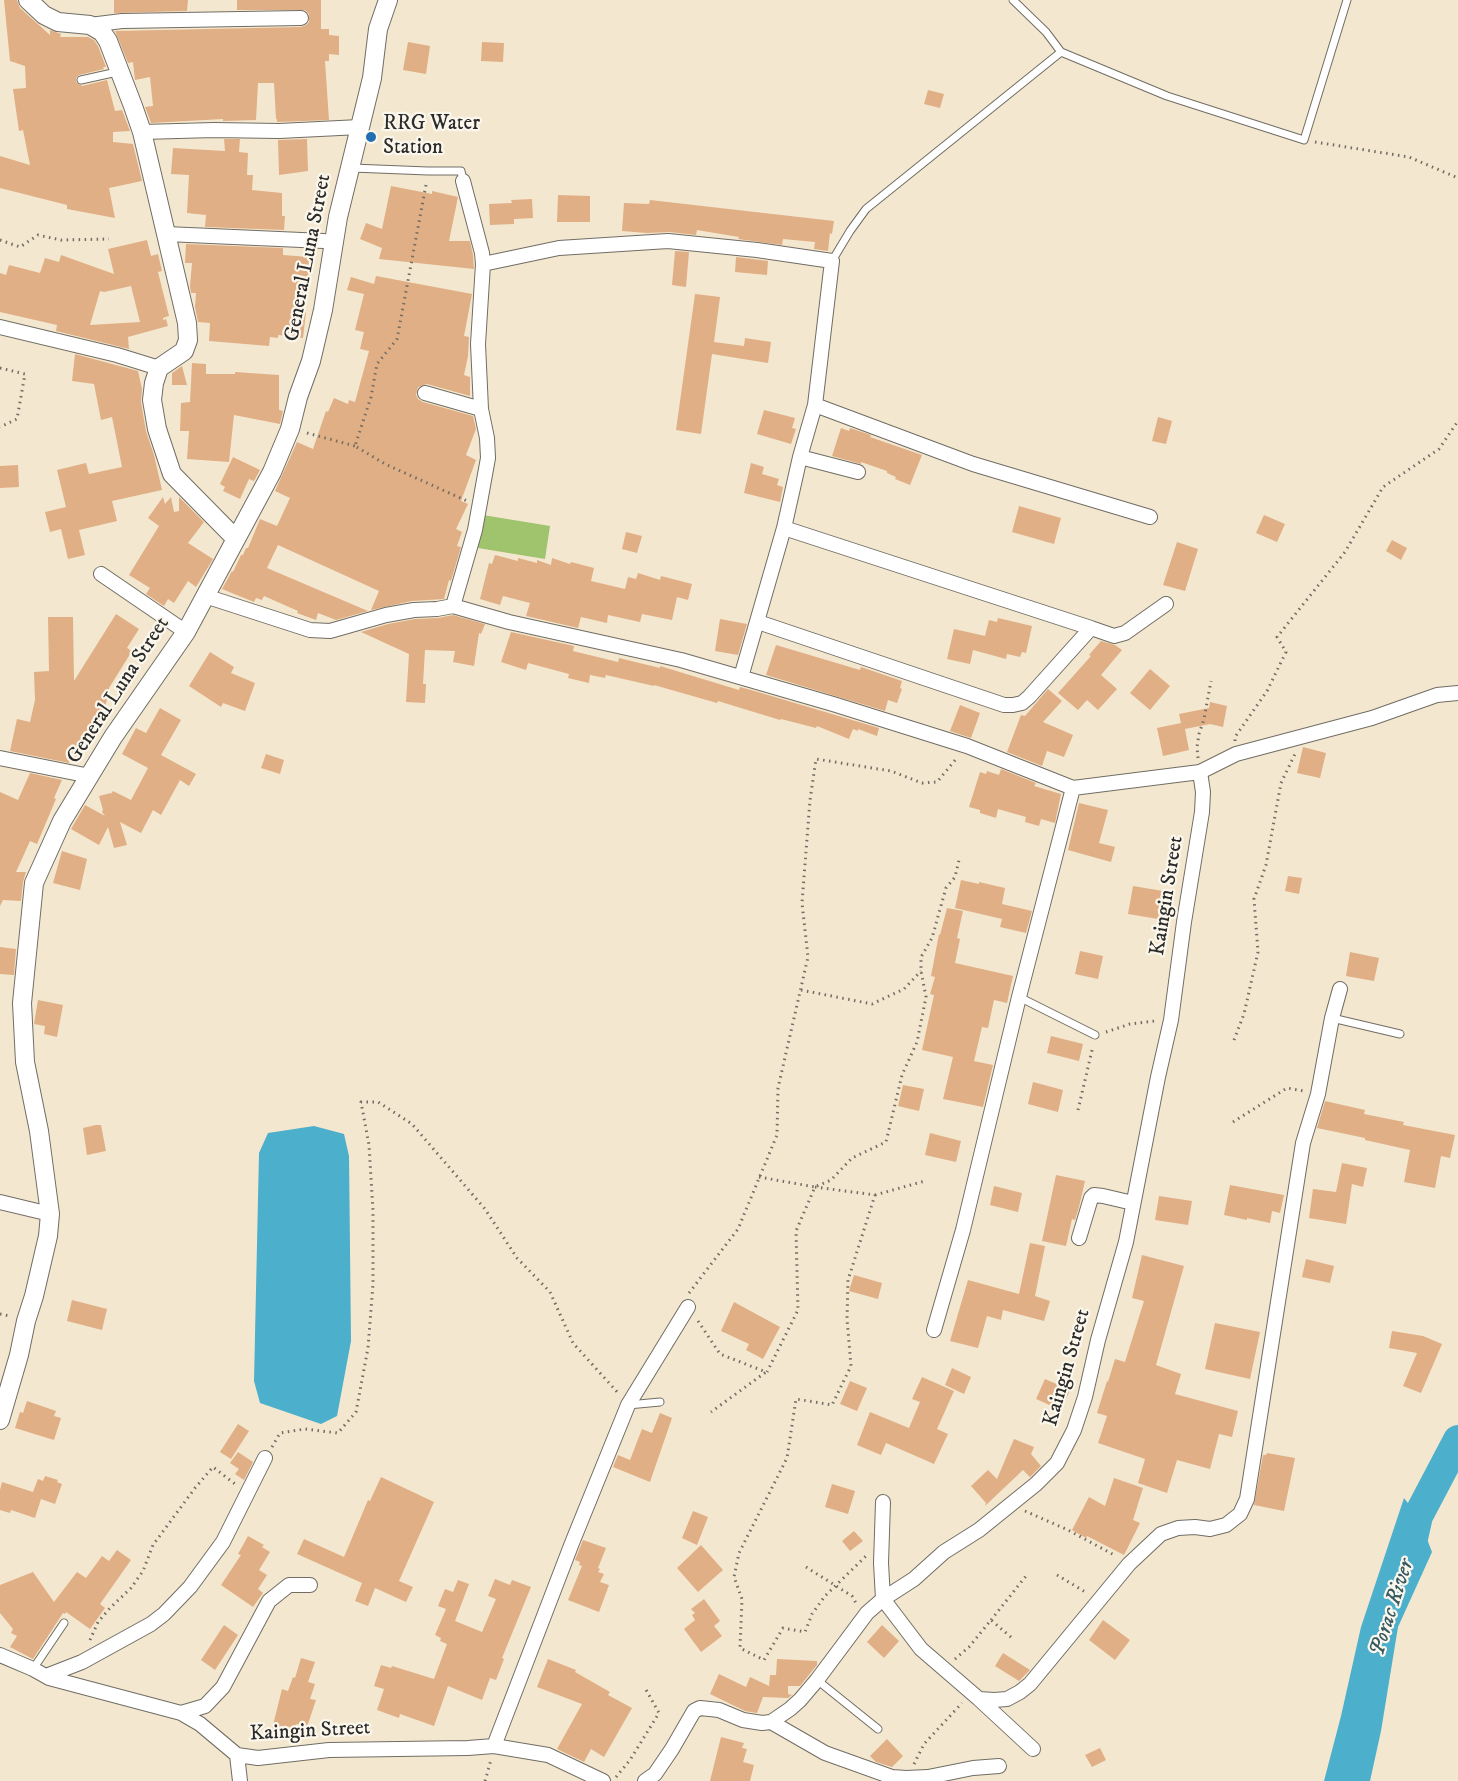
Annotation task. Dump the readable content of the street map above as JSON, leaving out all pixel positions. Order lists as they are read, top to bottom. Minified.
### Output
{"streets":{"street":["General Luna Street","Kaingin Street"]},"water":["Porac River"],"places":["RRG Water Station"]}
